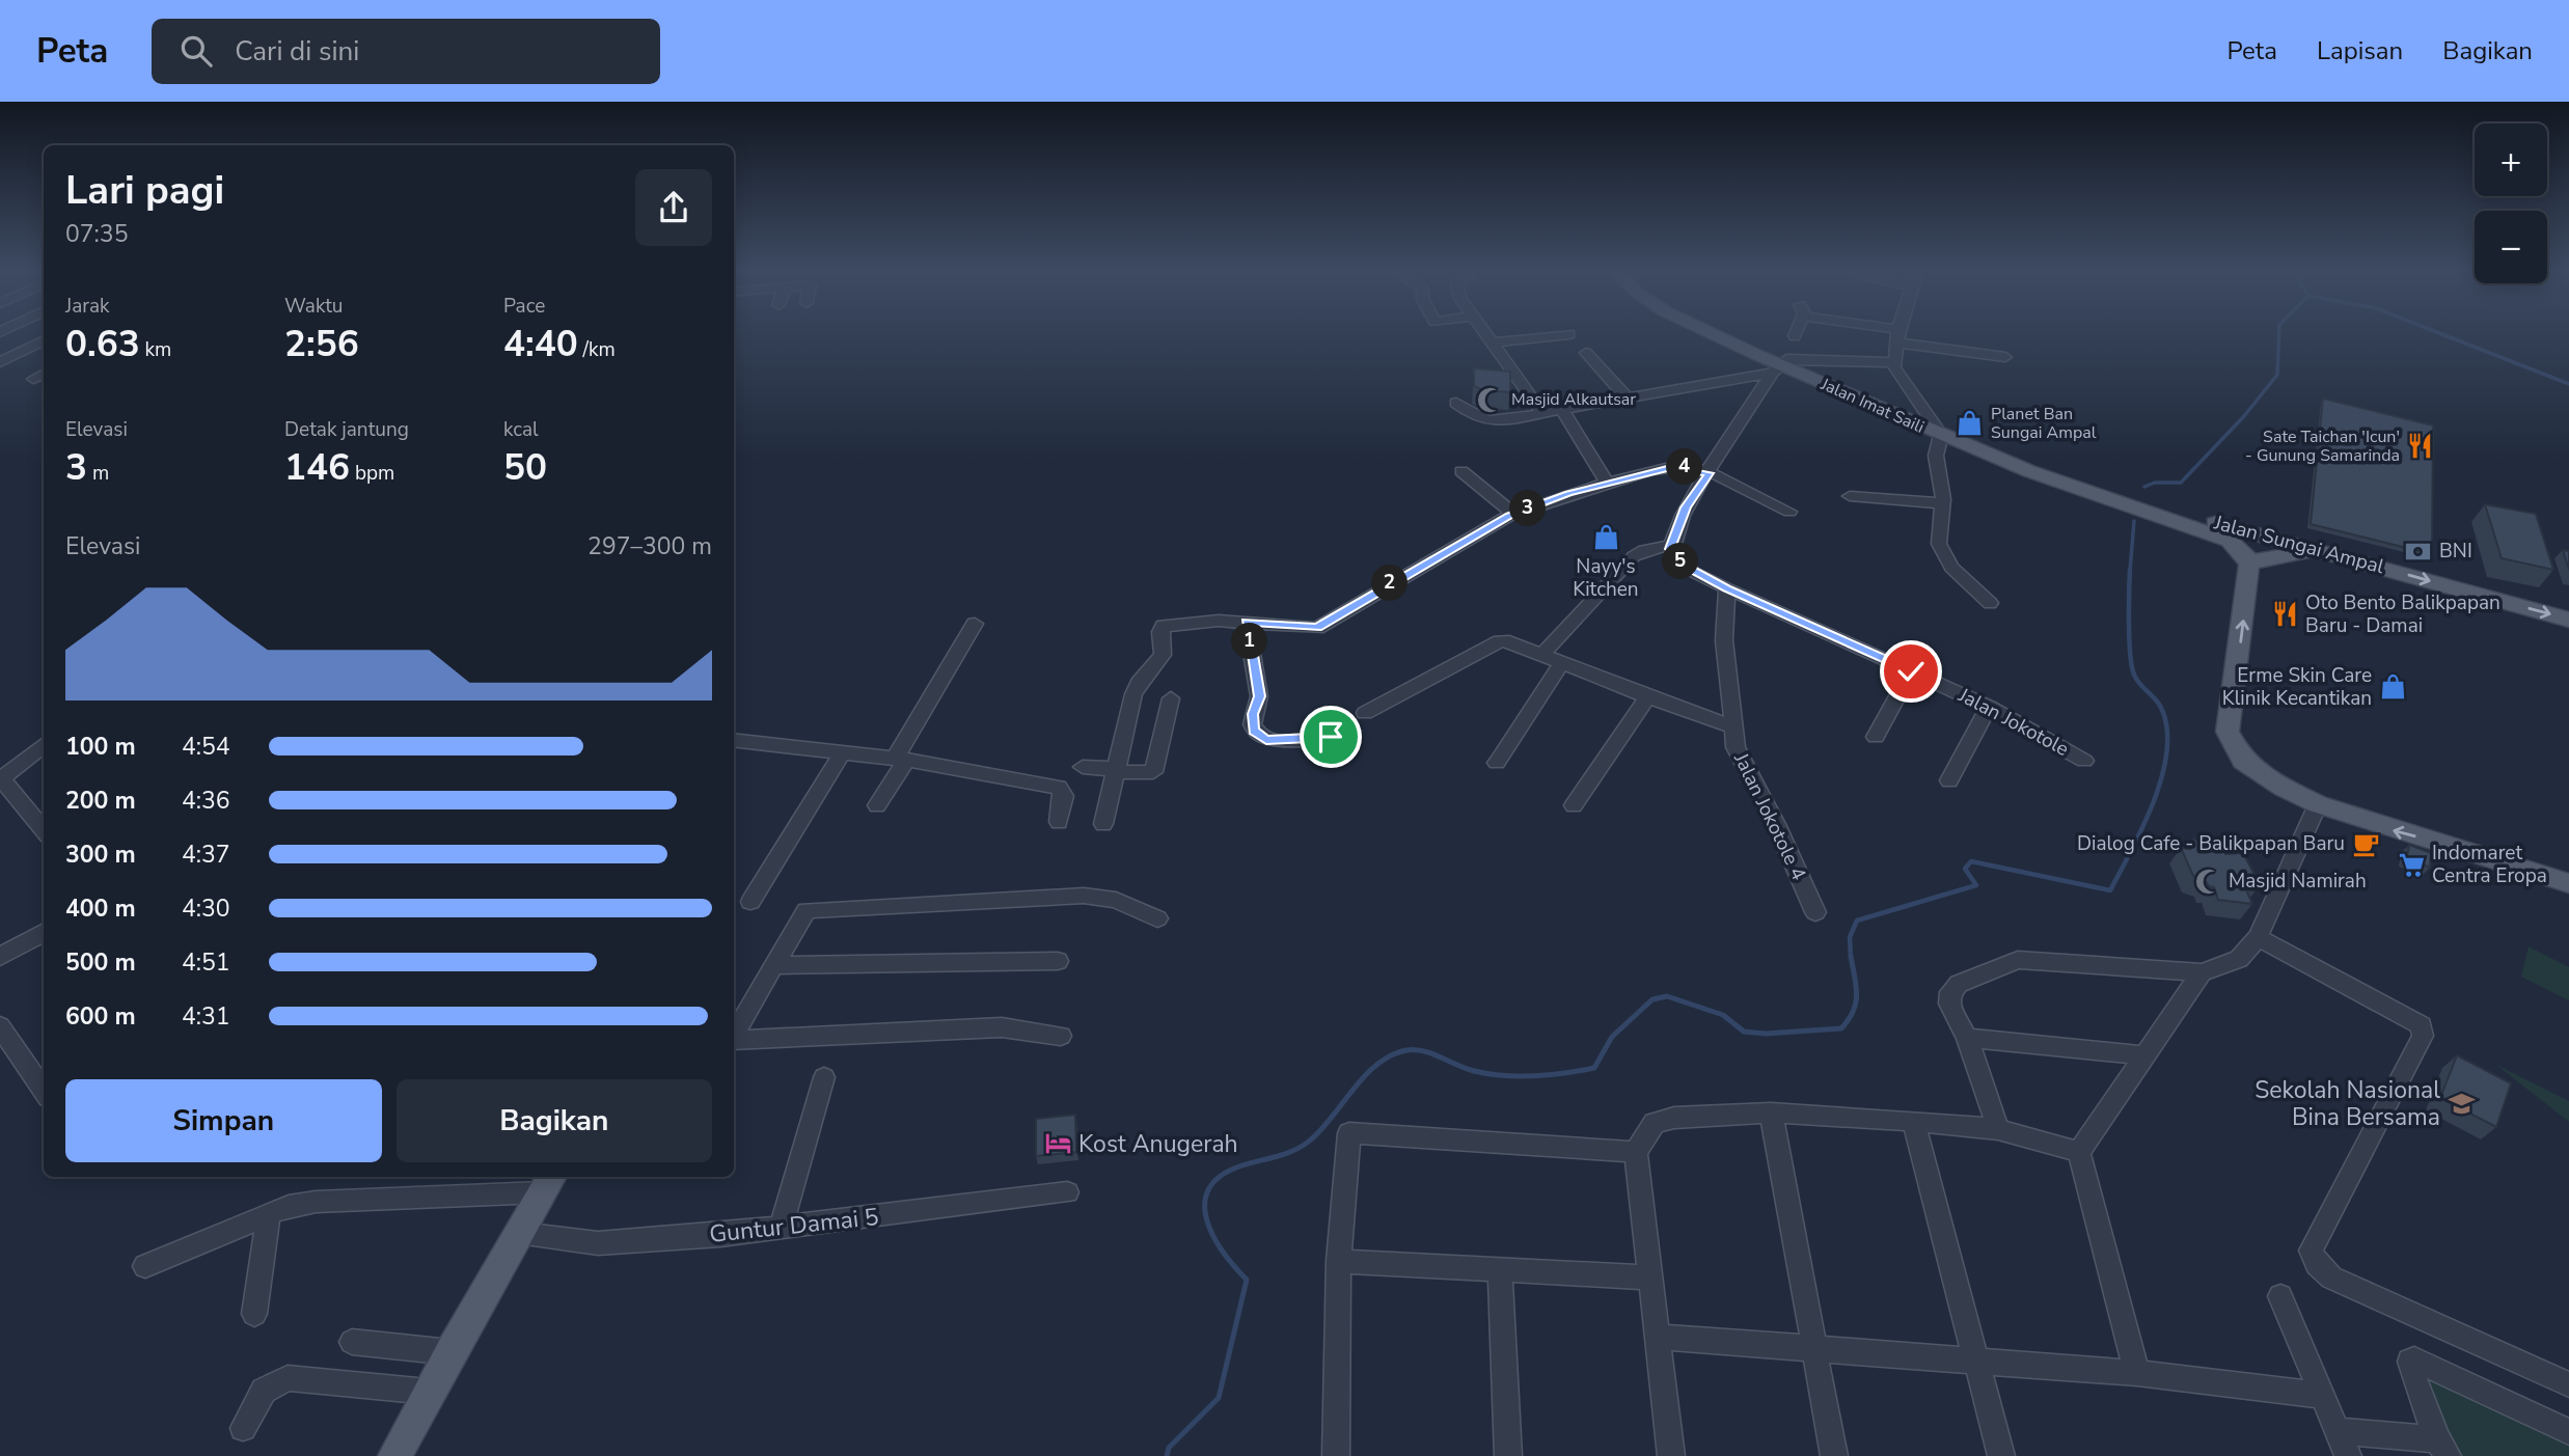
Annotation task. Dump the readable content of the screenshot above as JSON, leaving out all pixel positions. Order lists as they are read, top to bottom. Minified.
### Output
{"streets":{"main road":["Jalan Imat Saili","Jalan Sungai Ampal"],"street":["Jalan Jokotole","Jalan Jokotole 4","Guntur Damai 5"]},"crossings":[["Jalan Imat Saili","Jalan Sungai Ampal"],["Jalan Jokotole","Jalan Jokotole 4"]],"one_way":["Jalan Sungai Ampal"],"places":{"mosque":["Masjid Alkautsar","Masjid Namirah"],"shop":["Planet Ban Sungai Ampal","Nayy's Kitchen","Erme Skin Care Klinik Kecantikan"],"restaurant":["Sate Taichan 'Icun' - Gunung Samarinda","Oto Bento Balikpapan Baru - Damai"],"bank":["BNI"],"cafe":["Dialog Cafe - Balikpapan Baru"],"supermarket":["Indomaret Centra Eropa"],"school or university":["Sekolah Nasional Bina Bersama"],"hotel":["Kost Anugerah"]},"page":{"header":"Peta","search":"Cari di sini","nav":["Peta","Lapisan","Bagikan"],"map_buttons":["+","−"],"heading":["Lari pagi","07:35"],"stats":[["Jarak","0.63 km"],["Waktu","2:56"],["Pace","4:40 /km"],["Elevasi","3 m"],["Detak jantung","146 bpm"],["kcal","50"]],"pins":["4","3","5","2","1"],"chart":["Elevasi","297–300 m"],"list":[{"name":"100 m","note":"4:54"},{"name":"200 m","note":"4:36"},{"name":"300 m","note":"4:37"},{"name":"400 m","note":"4:30"},{"name":"500 m","note":"4:51"},{"name":"600 m","note":"4:31"}],"buttons":["Simpan","Bagikan"]}}
